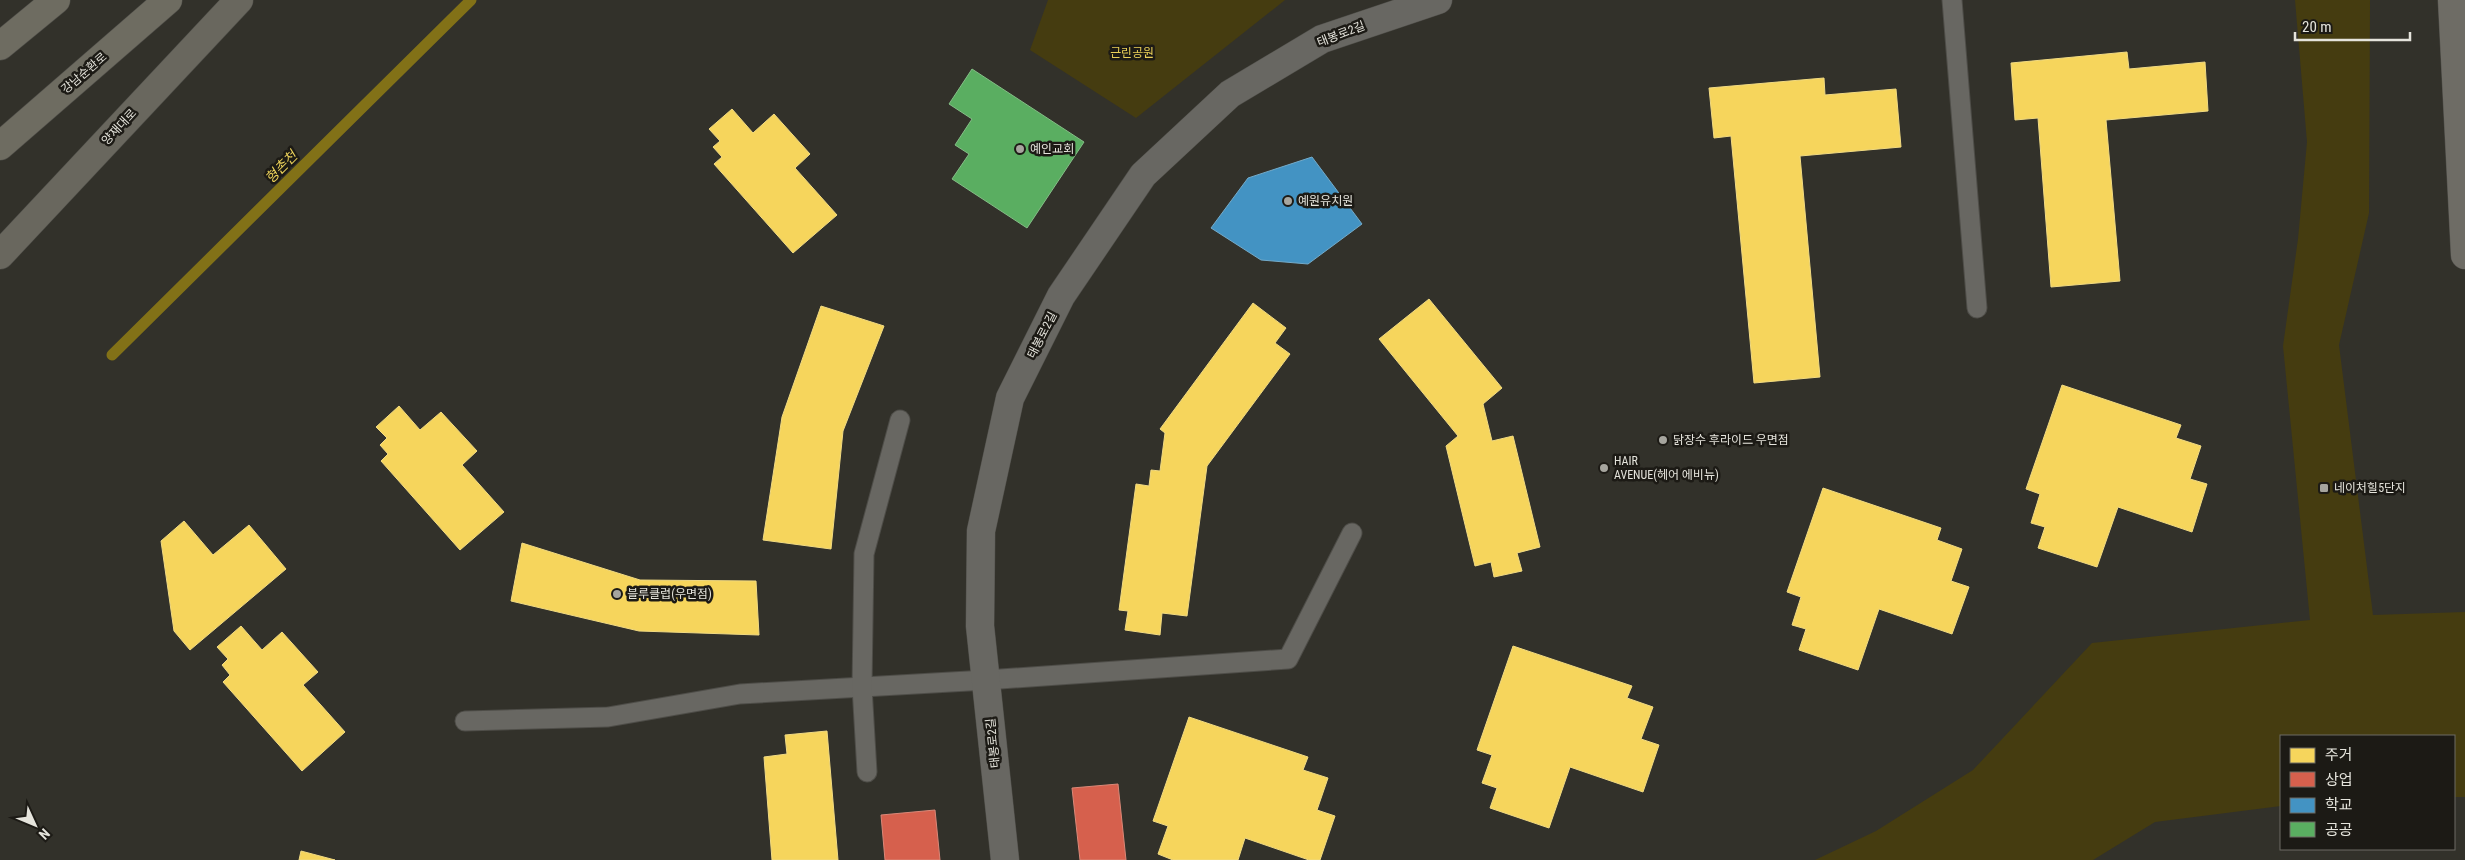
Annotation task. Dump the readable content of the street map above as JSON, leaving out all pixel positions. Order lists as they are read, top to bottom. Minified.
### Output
{"streets":{"highway":["강남순환로"],"main road":["양재대로"],"street":["태봉로2길"]},"water":["형촌천"],"parks":["근린공원"],"places":{"other":["예인교회","예원유치원","닭장수 후라이드 우면점","HAIR AVENUE(헤어 에비뉴)","블루클럽(우면점)"],"transit":["네이처힐5단지"]},"legend":["주거","상업","학교","공공"],"scale_bar":"20 m","north":"bottom right"}
